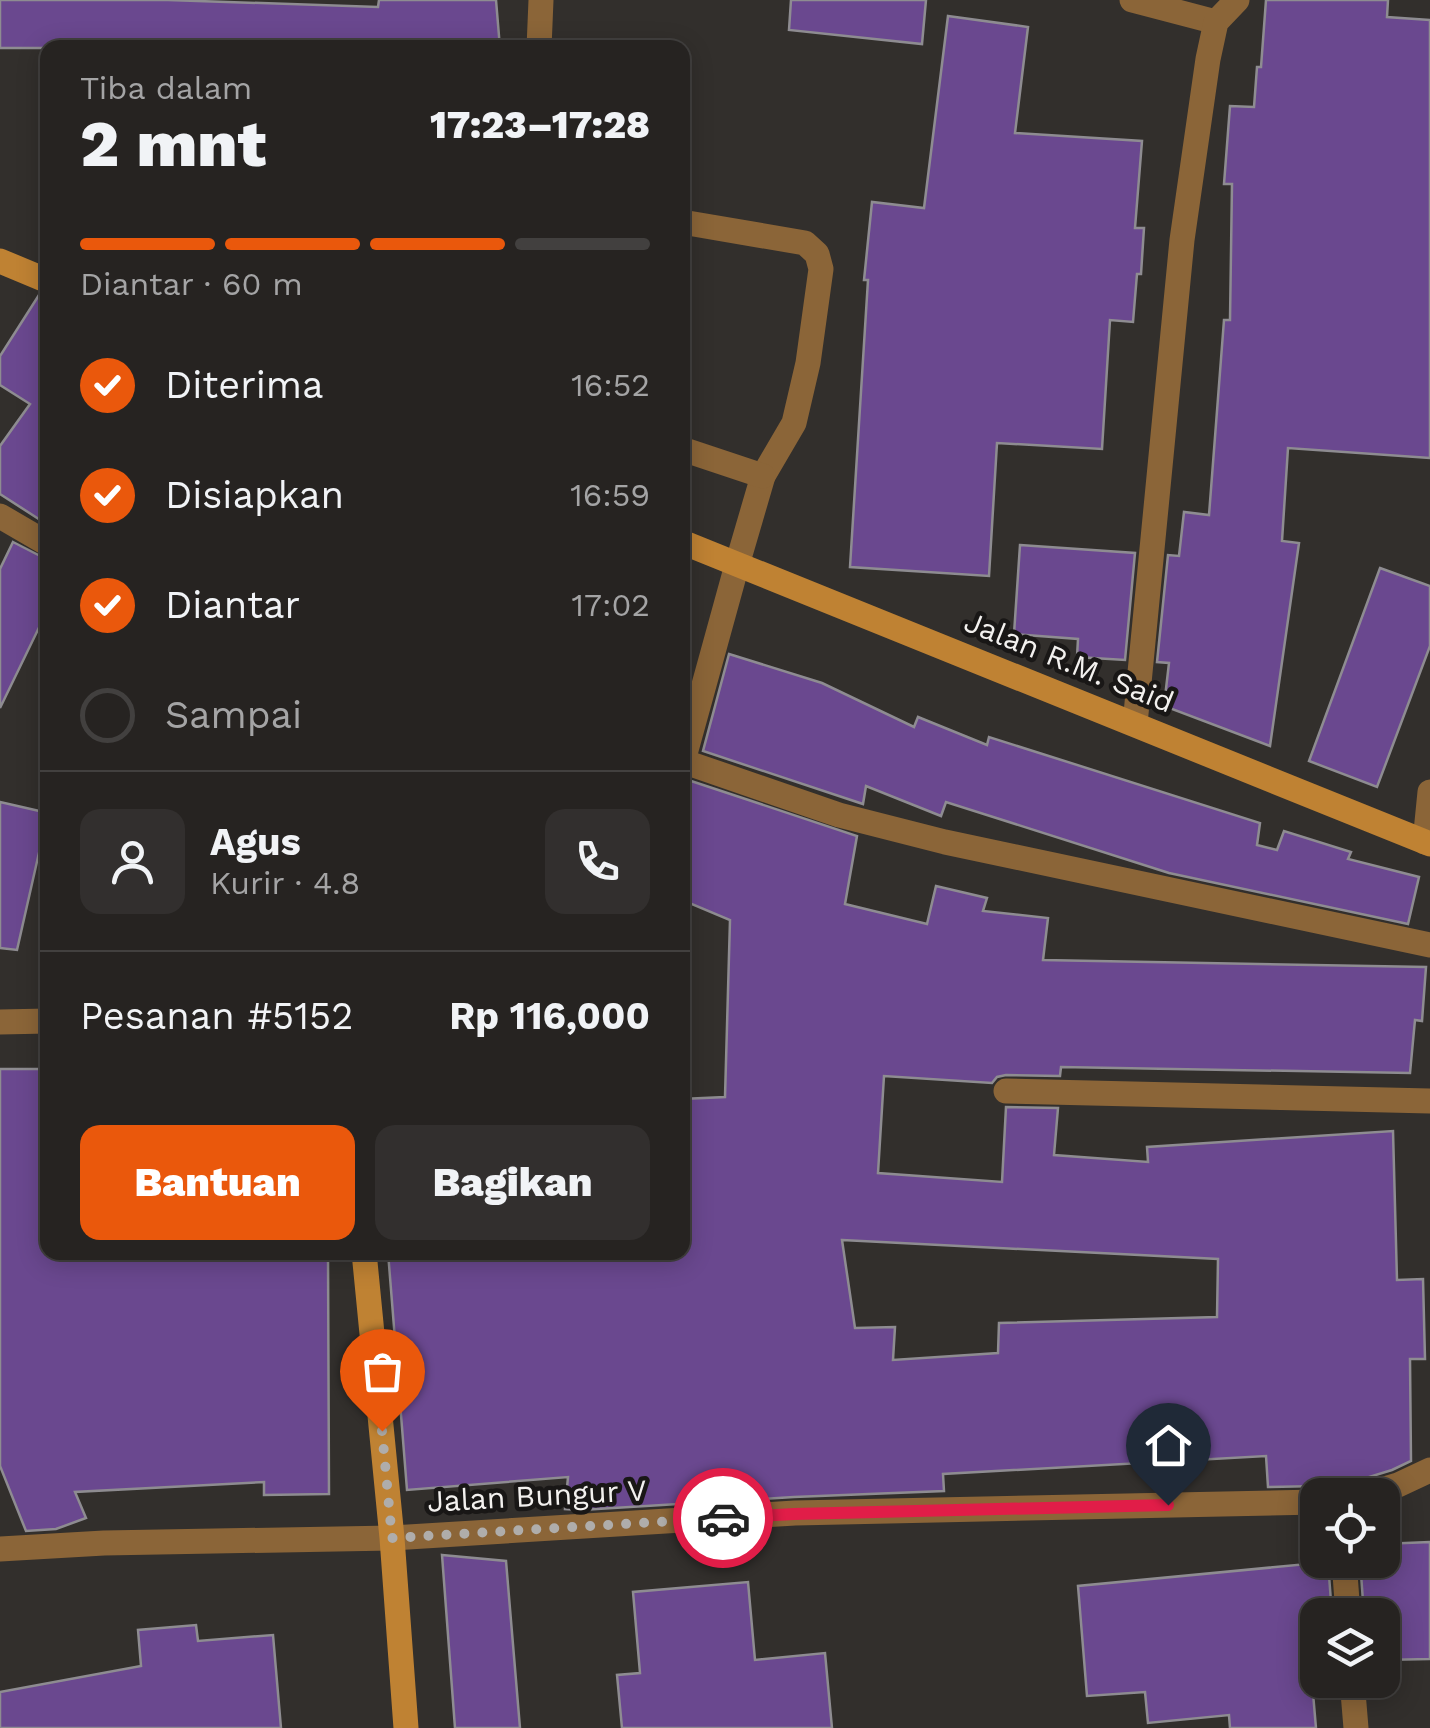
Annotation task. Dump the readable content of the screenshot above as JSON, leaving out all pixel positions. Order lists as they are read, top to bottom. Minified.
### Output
{"streets":{"main road":["Jalan R.M. Said"],"street":["Jalan Bungur V"]},"page":{"heading":["2 mnt","Tiba dalam","17:23–17:28"],"panel":["Agus","Kurir · 4.8","Pesanan #5152","Rp 116,000"],"bar":"Diantar · 60 m","list":[["Diterima","16:52"],["Disiapkan","16:59"],["Diantar","17:02"],"Sampai"],"buttons":["Bantuan","Bagikan"]}}
